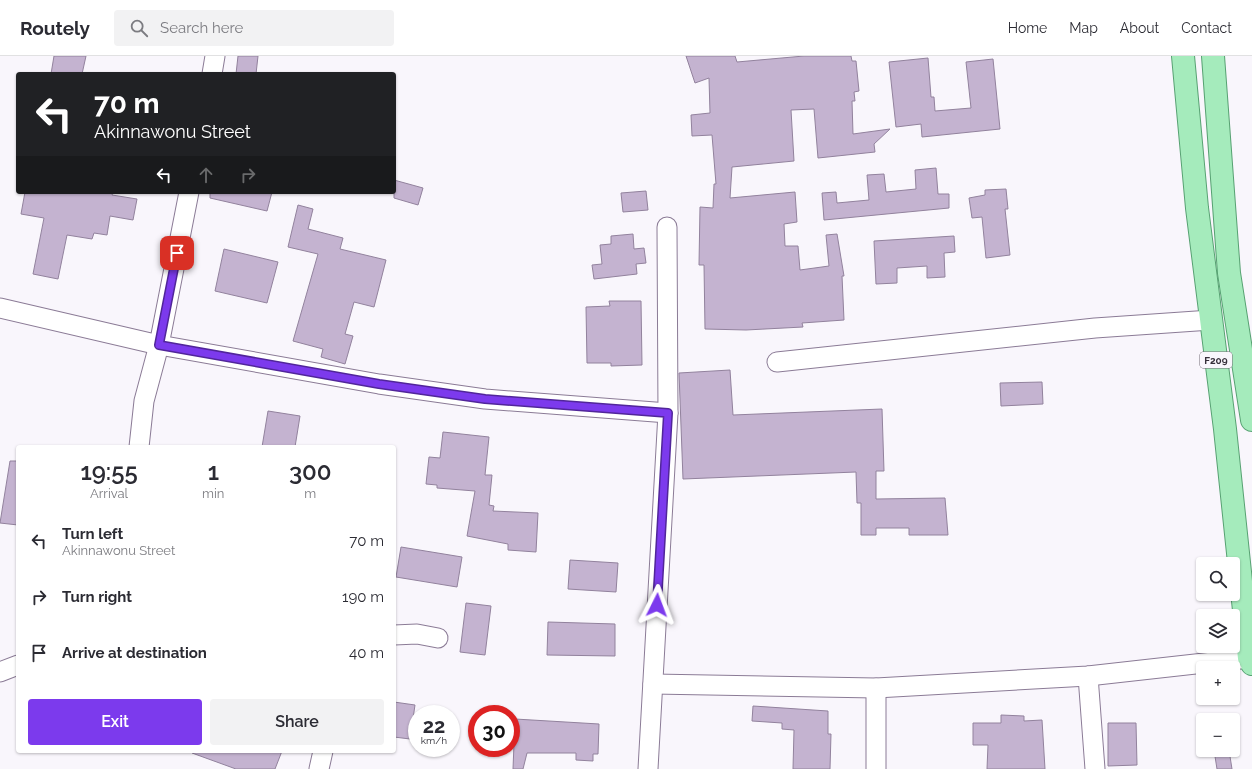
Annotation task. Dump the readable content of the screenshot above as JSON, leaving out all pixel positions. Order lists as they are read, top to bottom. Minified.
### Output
{"streets":{"main road":["F209"]},"page":{"header":"Routely","search":"Search here","nav":["Home","Map","About","Contact"],"turn":["70 m","Akinnawonu Street"],"eta":["19:55","Arrival","1","min","300","m"],"list":[{"name":"Turn left","note":"Akinnawonu Street","value":"70 m"},{"name":"Turn right","value":"190 m"},{"name":"Arrive at destination","value":"40 m"}],"map_buttons":["+","−"],"buttons":["Exit","Share"],"speed":"22 km/h","limit":"30"}}
